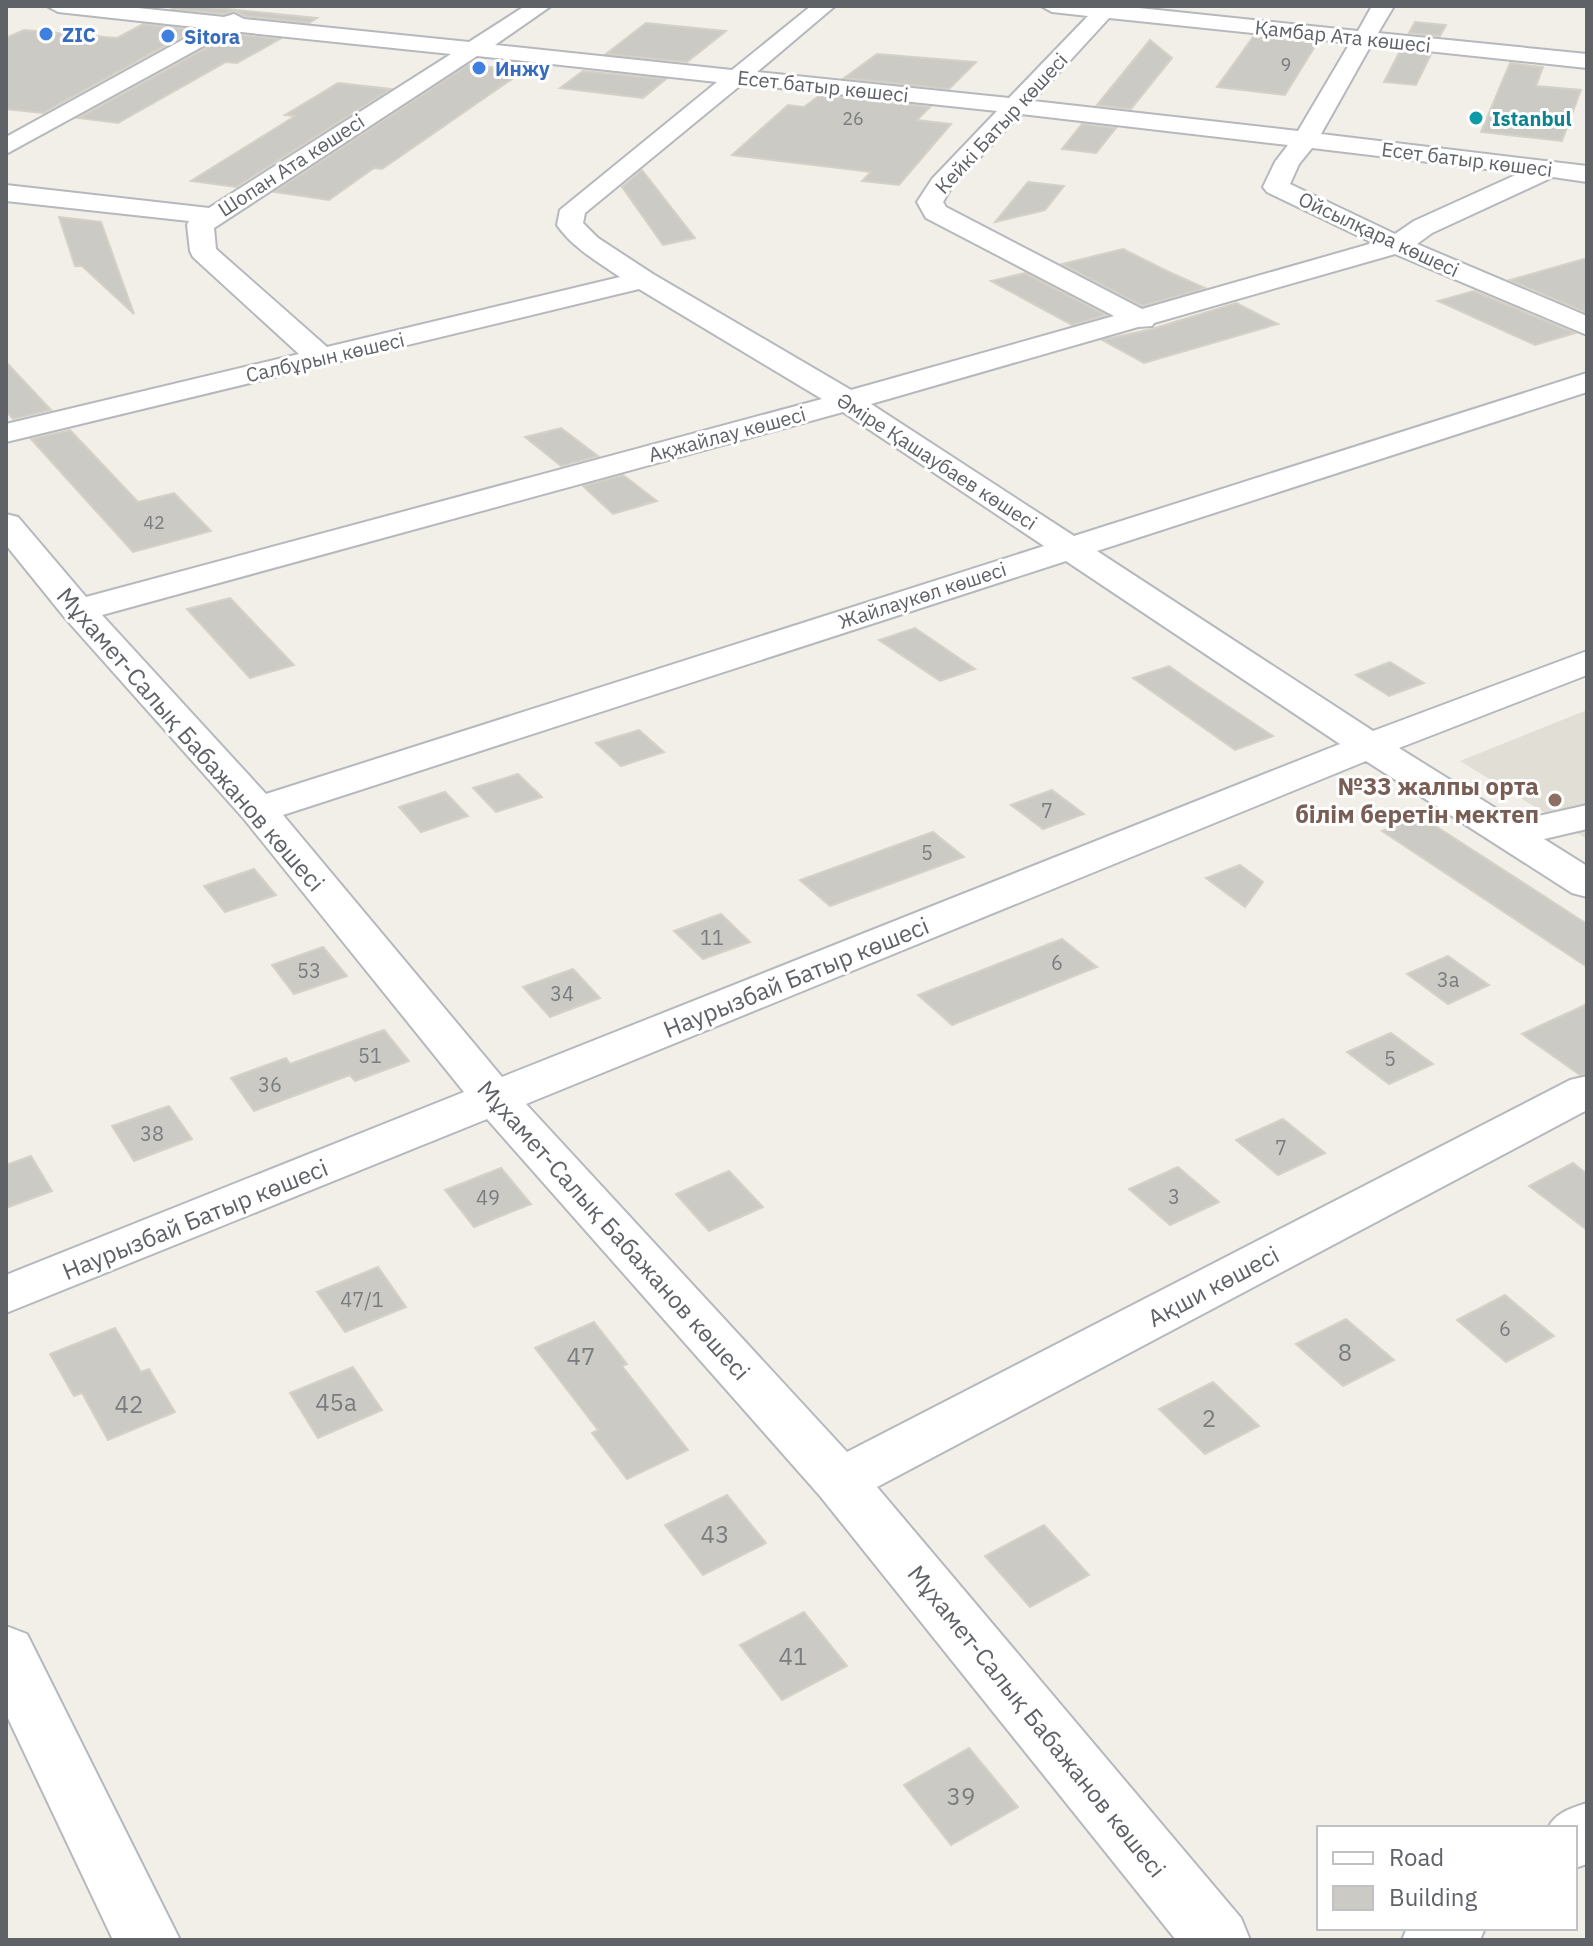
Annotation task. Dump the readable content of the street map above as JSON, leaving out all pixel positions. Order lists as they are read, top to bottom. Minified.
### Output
{"streets":{"street":["Қамбар Ата көшесі","Есет батыр көшесі","Кейкі Батыр көшесі","Шопан Ата көшесі","Ойсылқара көшесі","Салбұрын көшесі","Ақжайлау көшесі","Әміре Қашаубаев көшесі","Жайлаукөл көшесі","Мұхамет-Салық Бабажанов көшесі","Наурызбай Батыр көшесі","Ақши көшесі"]},"crossings":[["Қамбар Ата көшесі","Кейкі Батыр көшесі"],["Қамбар Ата көшесі","Ойсылқара көшесі"],["Есет батыр көшесі","Кейкі Батыр көшесі"],["Есет батыр көшесі","Шопан Ата көшесі"],["Есет батыр көшесі","Ойсылқара көшесі"],["Есет батыр көшесі","Ақжайлау көшесі"],["Есет батыр көшесі","Әміре Қашаубаев көшесі"],["Кейкі Батыр көшесі","Ақжайлау көшесі"],["Шопан Ата көшесі","Салбұрын көшесі"],["Ойсылқара көшесі","Ақжайлау көшесі"],["Салбұрын көшесі","Әміре Қашаубаев көшесі"],["Ақжайлау көшесі","Әміре Қашаубаев көшесі"],["Ақжайлау көшесі","Мұхамет-Салық Бабажанов көшесі"],["Әміре Қашаубаев көшесі","Жайлаукөл көшесі"],["Әміре Қашаубаев көшесі","Наурызбай Батыр көшесі"],["Жайлаукөл көшесі","Мұхамет-Салық Бабажанов көшесі"],["Мұхамет-Салық Бабажанов көшесі","Наурызбай Батыр көшесі"],["Мұхамет-Салық Бабажанов көшесі","Ақши көшесі"]],"places":["ZIC","Sitora","Инжу","Istanbul","№33 жалпы орта білім беретін мектеп"],"house_numbers":["9","26","42","7","5","11","6","53","3а","34","51","5","36","38","7","3","49","47/1","6","8","47","45а","42","2","43","41","39"],"legend":["Road","Building"]}
